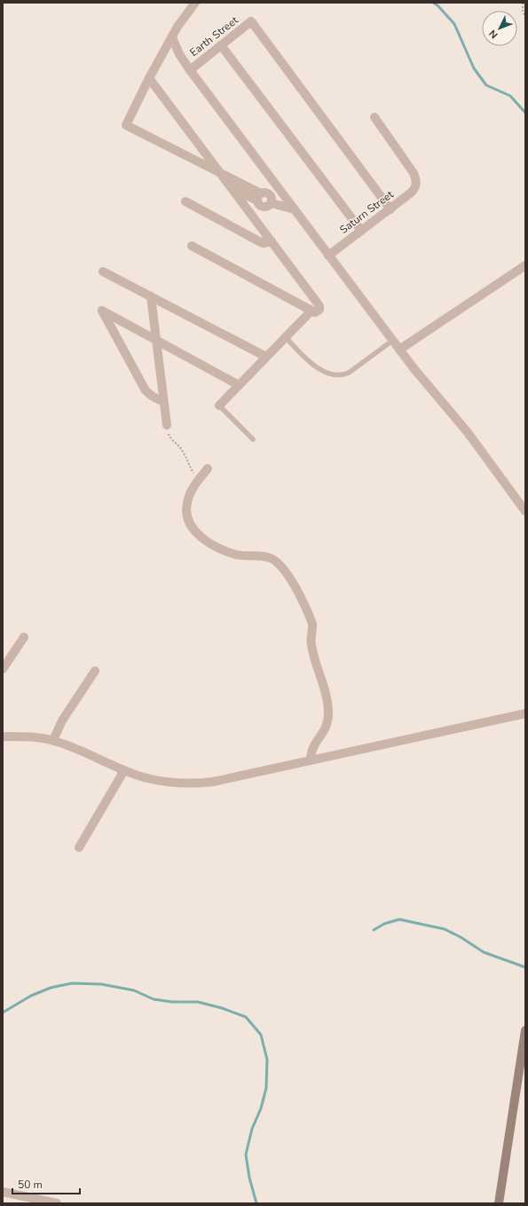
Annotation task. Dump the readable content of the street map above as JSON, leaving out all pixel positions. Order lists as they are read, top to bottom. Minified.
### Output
{"streets":{"street":["Earth Street","Saturn Street"]},"crossings":[["Earth Street","Saturn Street"]],"scale_bar":"50 m","north":"bottom left"}
